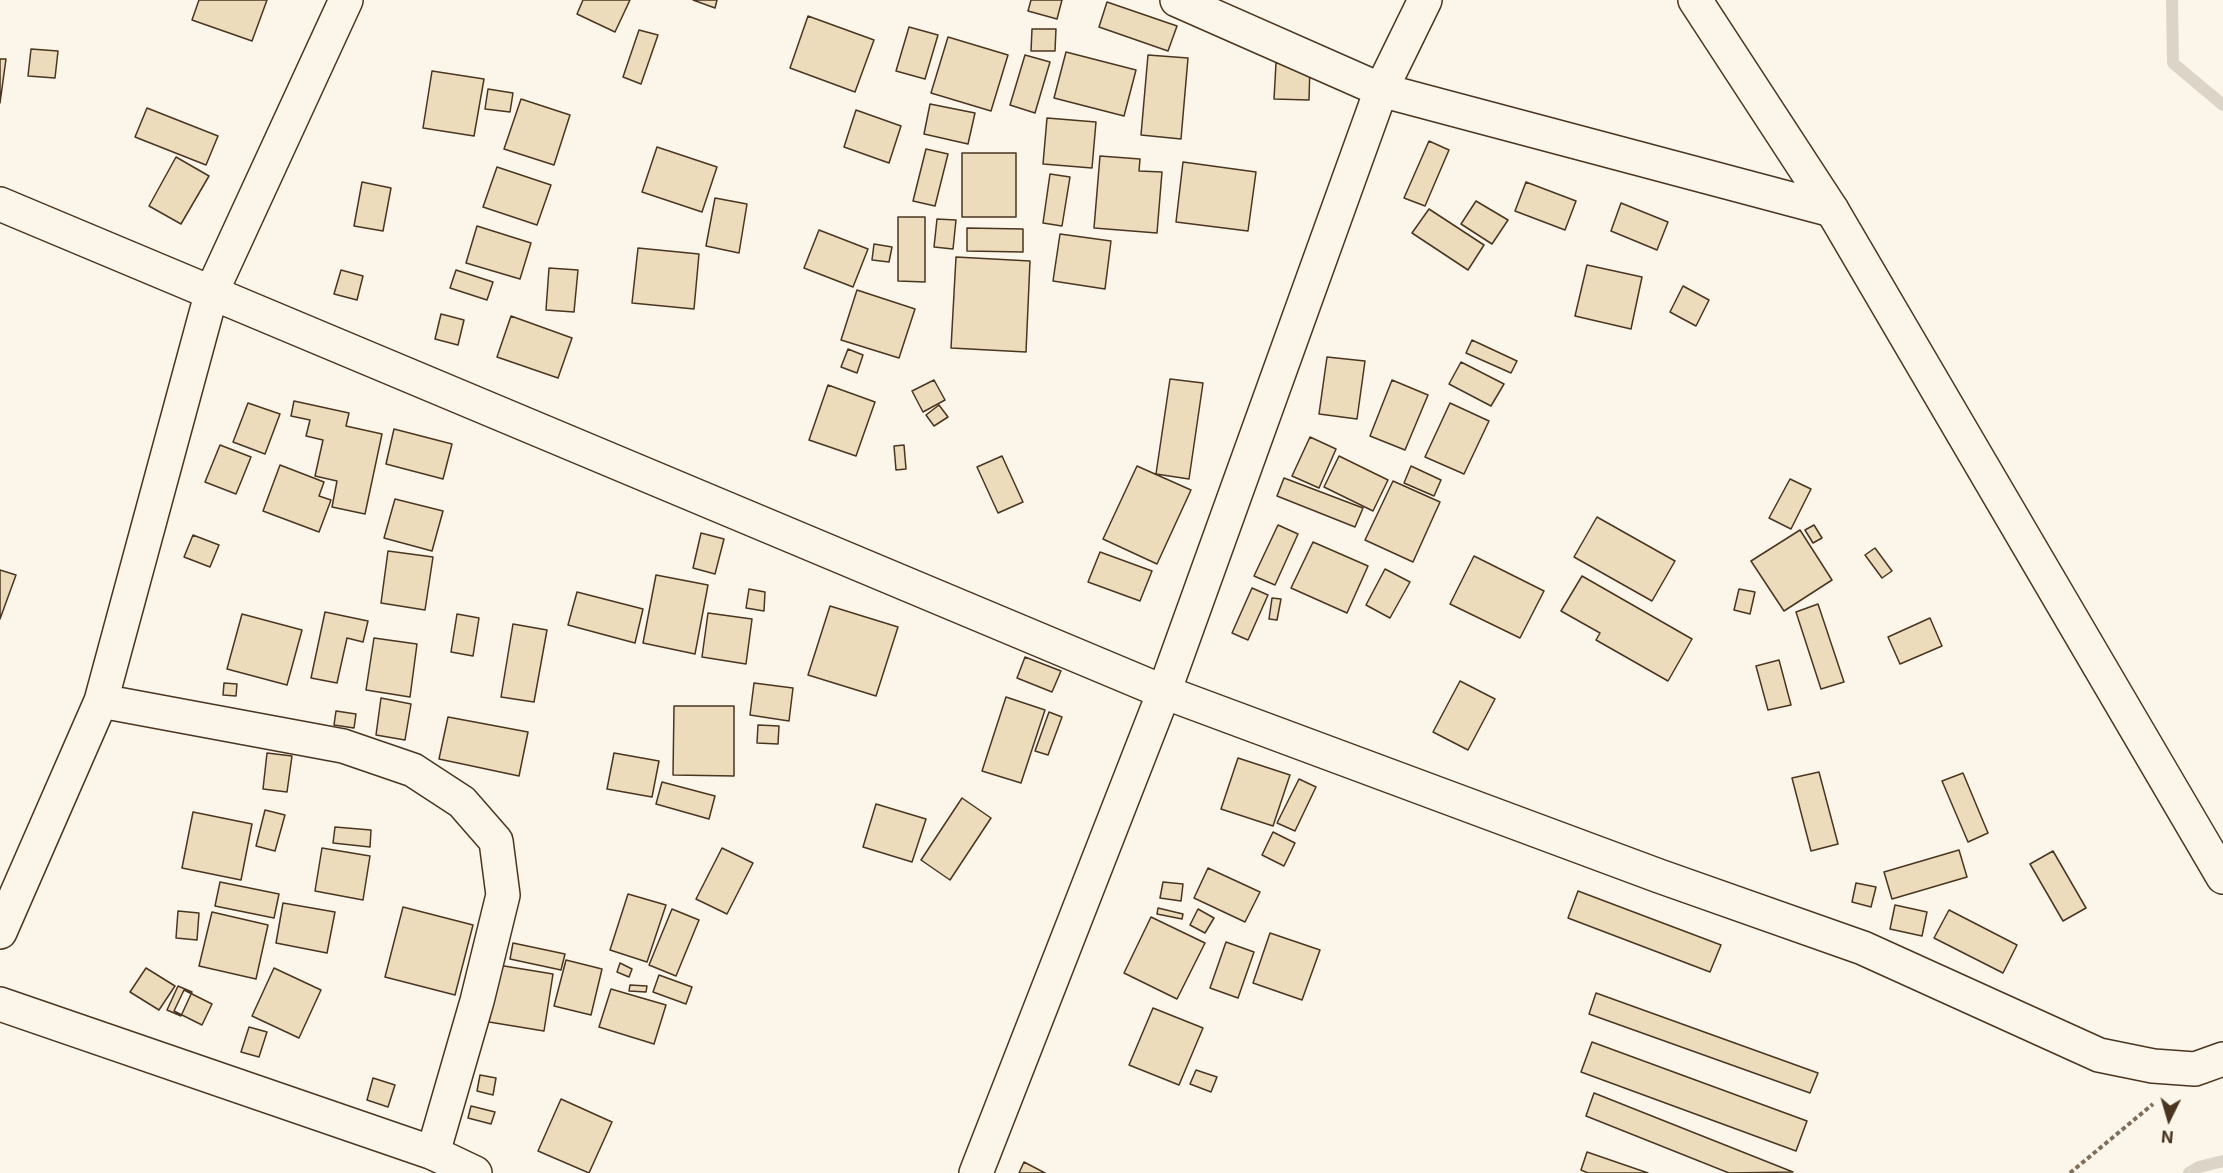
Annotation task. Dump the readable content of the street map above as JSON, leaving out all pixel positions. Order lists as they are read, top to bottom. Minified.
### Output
{"north":"bottom"}
